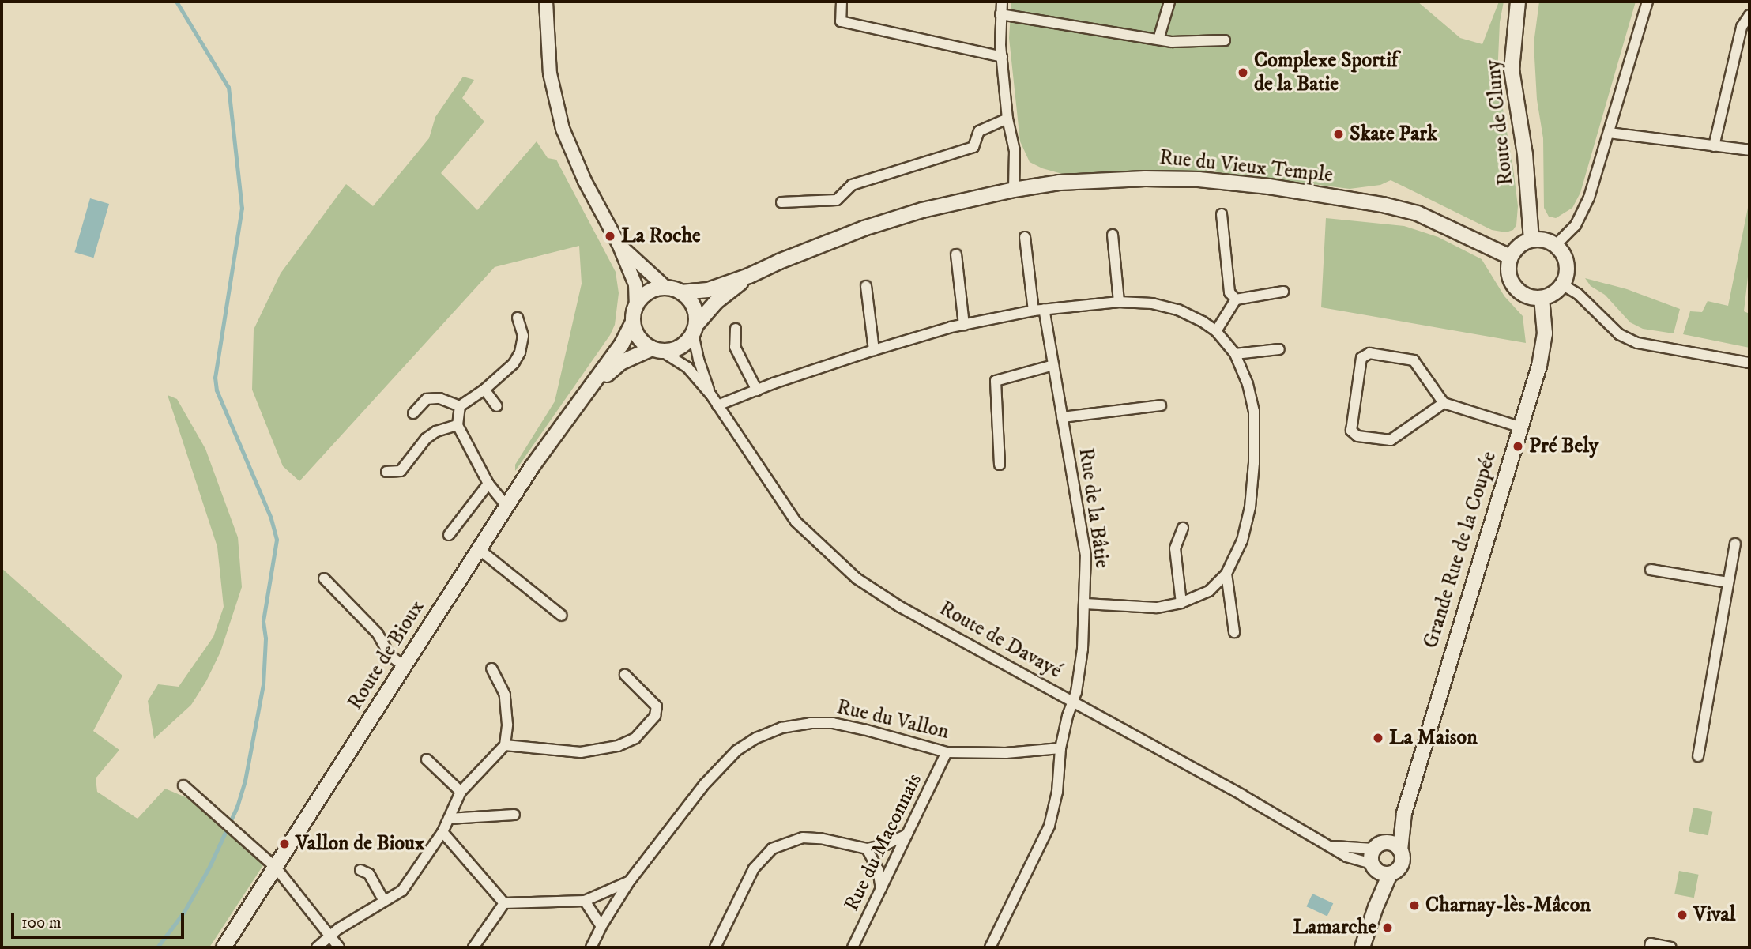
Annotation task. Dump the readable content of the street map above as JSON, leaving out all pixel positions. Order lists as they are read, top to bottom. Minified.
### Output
{"streets":{"main road":["Route de Cluny","Rue du Vieux Temple","Grande Rue de la Coupée","Route de Bioux"],"street":["Rue de la Bâtie","Route de Davayé","Rue du Vallon","Rue du Maconnais"]},"crossings":[["Route de Cluny","Rue du Vieux Temple"],["Route de Cluny","Grande Rue de la Coupée"],["Rue du Vieux Temple","Grande Rue de la Coupée"],["Rue du Vieux Temple","Route de Davayé"],["Rue du Vieux Temple","Route de Bioux"],["Rue de la Bâtie","Route de Davayé"],["Rue de la Bâtie","Rue du Vallon"],["Grande Rue de la Coupée","Route de Davayé"],["Route de Davayé","Route de Bioux"],["Rue du Vallon","Rue du Maconnais"]],"places":["Complexe Sportif de la Batie","Skate Park","La Roche","Pré Bely","La Maison","Vallon de Bioux","Charnay-lès-Mâcon","Vival","Lamarche"],"scale_bar":"100 m"}
